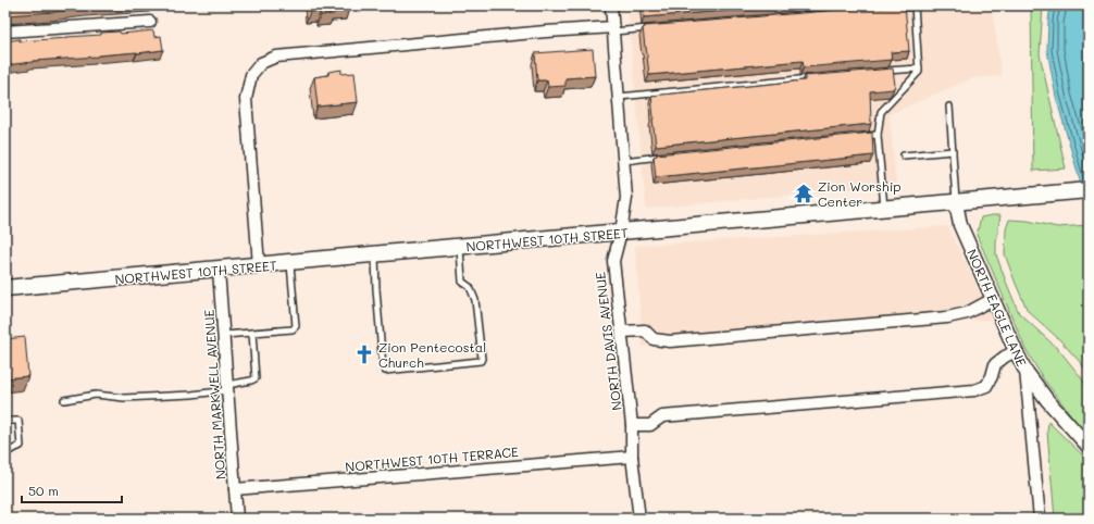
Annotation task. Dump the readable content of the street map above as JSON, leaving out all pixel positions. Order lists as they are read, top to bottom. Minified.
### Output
{"streets":{"main road":["NORTHWEST 10TH STREET"],"street":["NORTH EAGLE LANE","NORTH DAVIS AVENUE","NORTH MARKWELL AVENUE","NORTHWEST 10TH TERRACE"]},"crossings":[["NORTHWEST 10TH STREET","NORTH EAGLE LANE"],["NORTHWEST 10TH STREET","NORTH DAVIS AVENUE"],["NORTHWEST 10TH STREET","NORTH MARKWELL AVENUE"],["NORTH DAVIS AVENUE","NORTHWEST 10TH TERRACE"],["NORTH MARKWELL AVENUE","NORTHWEST 10TH TERRACE"]],"places":{"temple":["Zion Worship Center"],"church":["Zion Pentecostal Church"]},"scale_bar":"50 m"}
